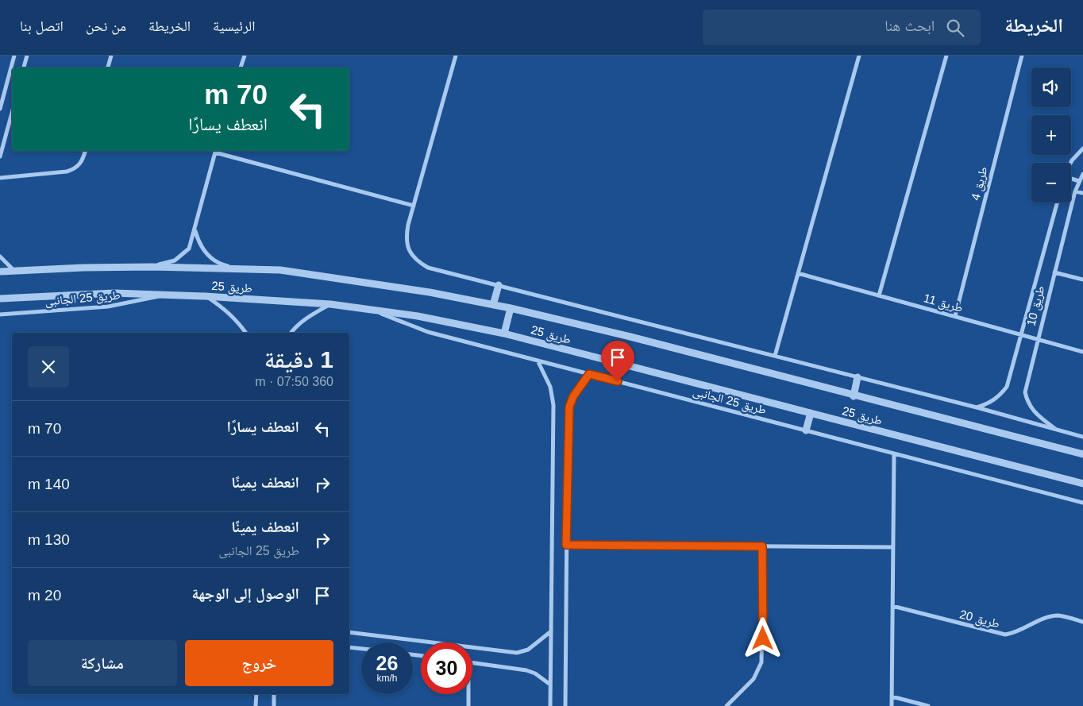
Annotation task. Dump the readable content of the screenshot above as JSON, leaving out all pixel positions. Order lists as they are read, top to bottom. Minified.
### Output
{"streets":{"street":["طريق 4","طريق 25","طريق 25 الجانبى","طريق 11","طريق 10","طريق 20"]},"crossings":[["طريق 4","طريق 11"],["طريق 25","طريق 25 الجانبى"],["طريق 11","طريق 10"]],"page":{"header":"الخريطة","search":"ابحث هنا","nav":["الرئيسية","الخريطة","من نحن","اتصل بنا"],"map_buttons":["+","−"],"turn":["70 m","انعطف يسارًا"],"heading":["1 دقيقة","360 m · 07:50"],"list":[{"name":"انعطف يسارًا","value":"70 m"},{"name":"انعطف يمينًا","value":"140 m"},{"name":"انعطف يمينًا","note":"طريق 25 الجانبى","value":"130 m"},{"name":"الوصول إلى الوجهة","value":"20 m"}],"buttons":["خروج","مشاركة"],"speed":"26 km/h","limit":"30"}}
